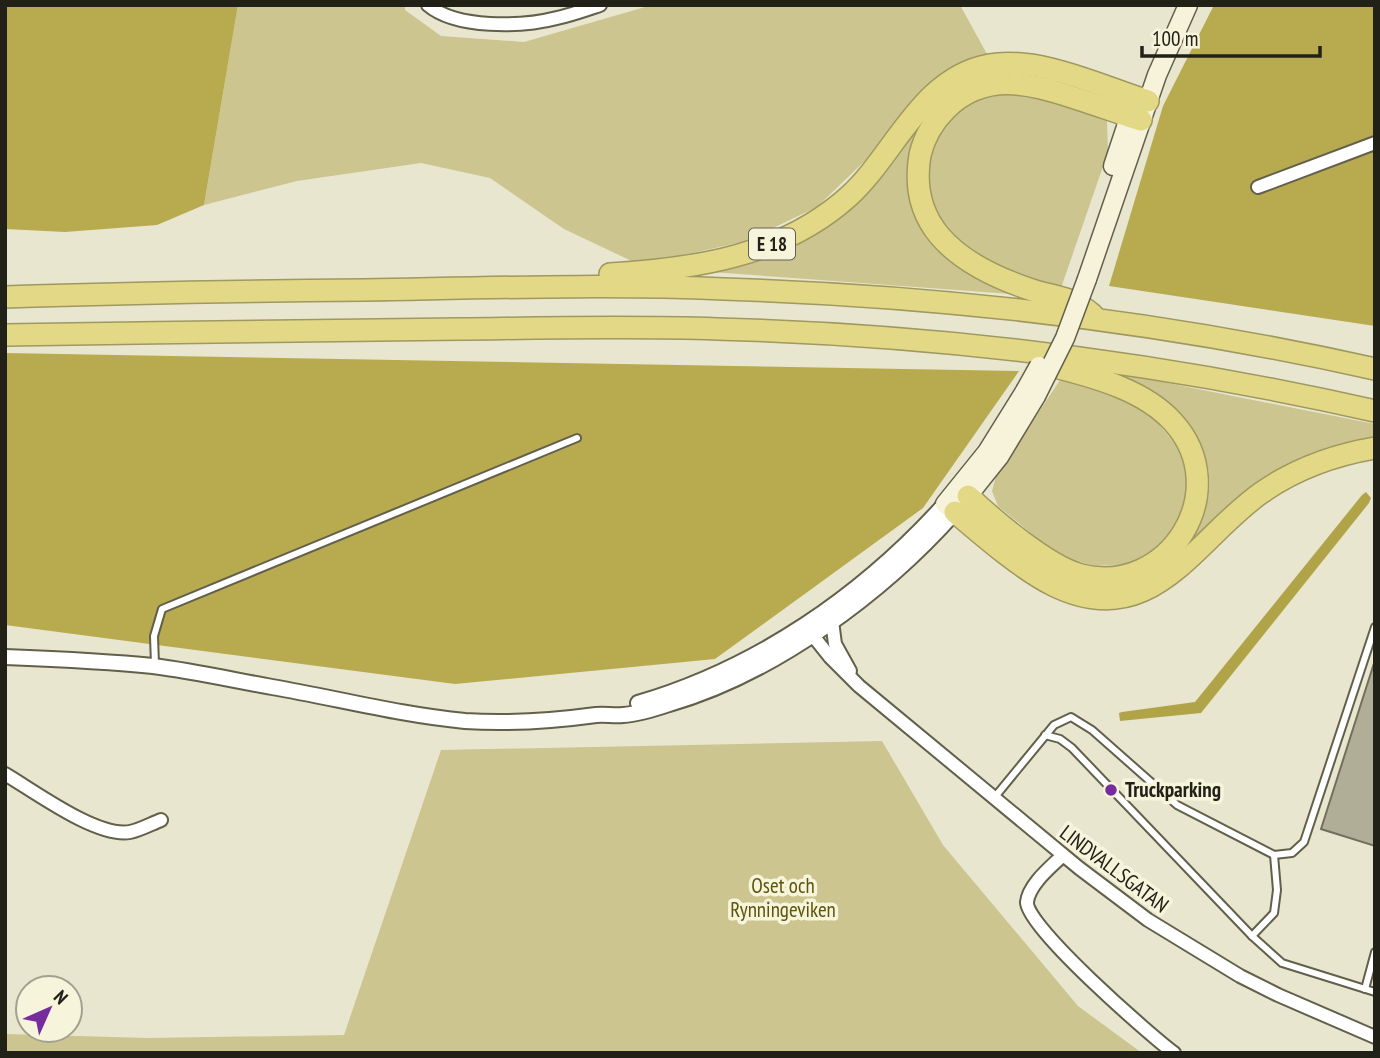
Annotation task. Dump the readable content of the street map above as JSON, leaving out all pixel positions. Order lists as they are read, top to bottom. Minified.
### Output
{"streets":{"highway":["E 18"],"street":["LINDVALLSGATAN"]},"parks":["Oset och Rynningeviken"],"places":["Truckparking"],"scale_bar":"100 m","north":"top right"}
